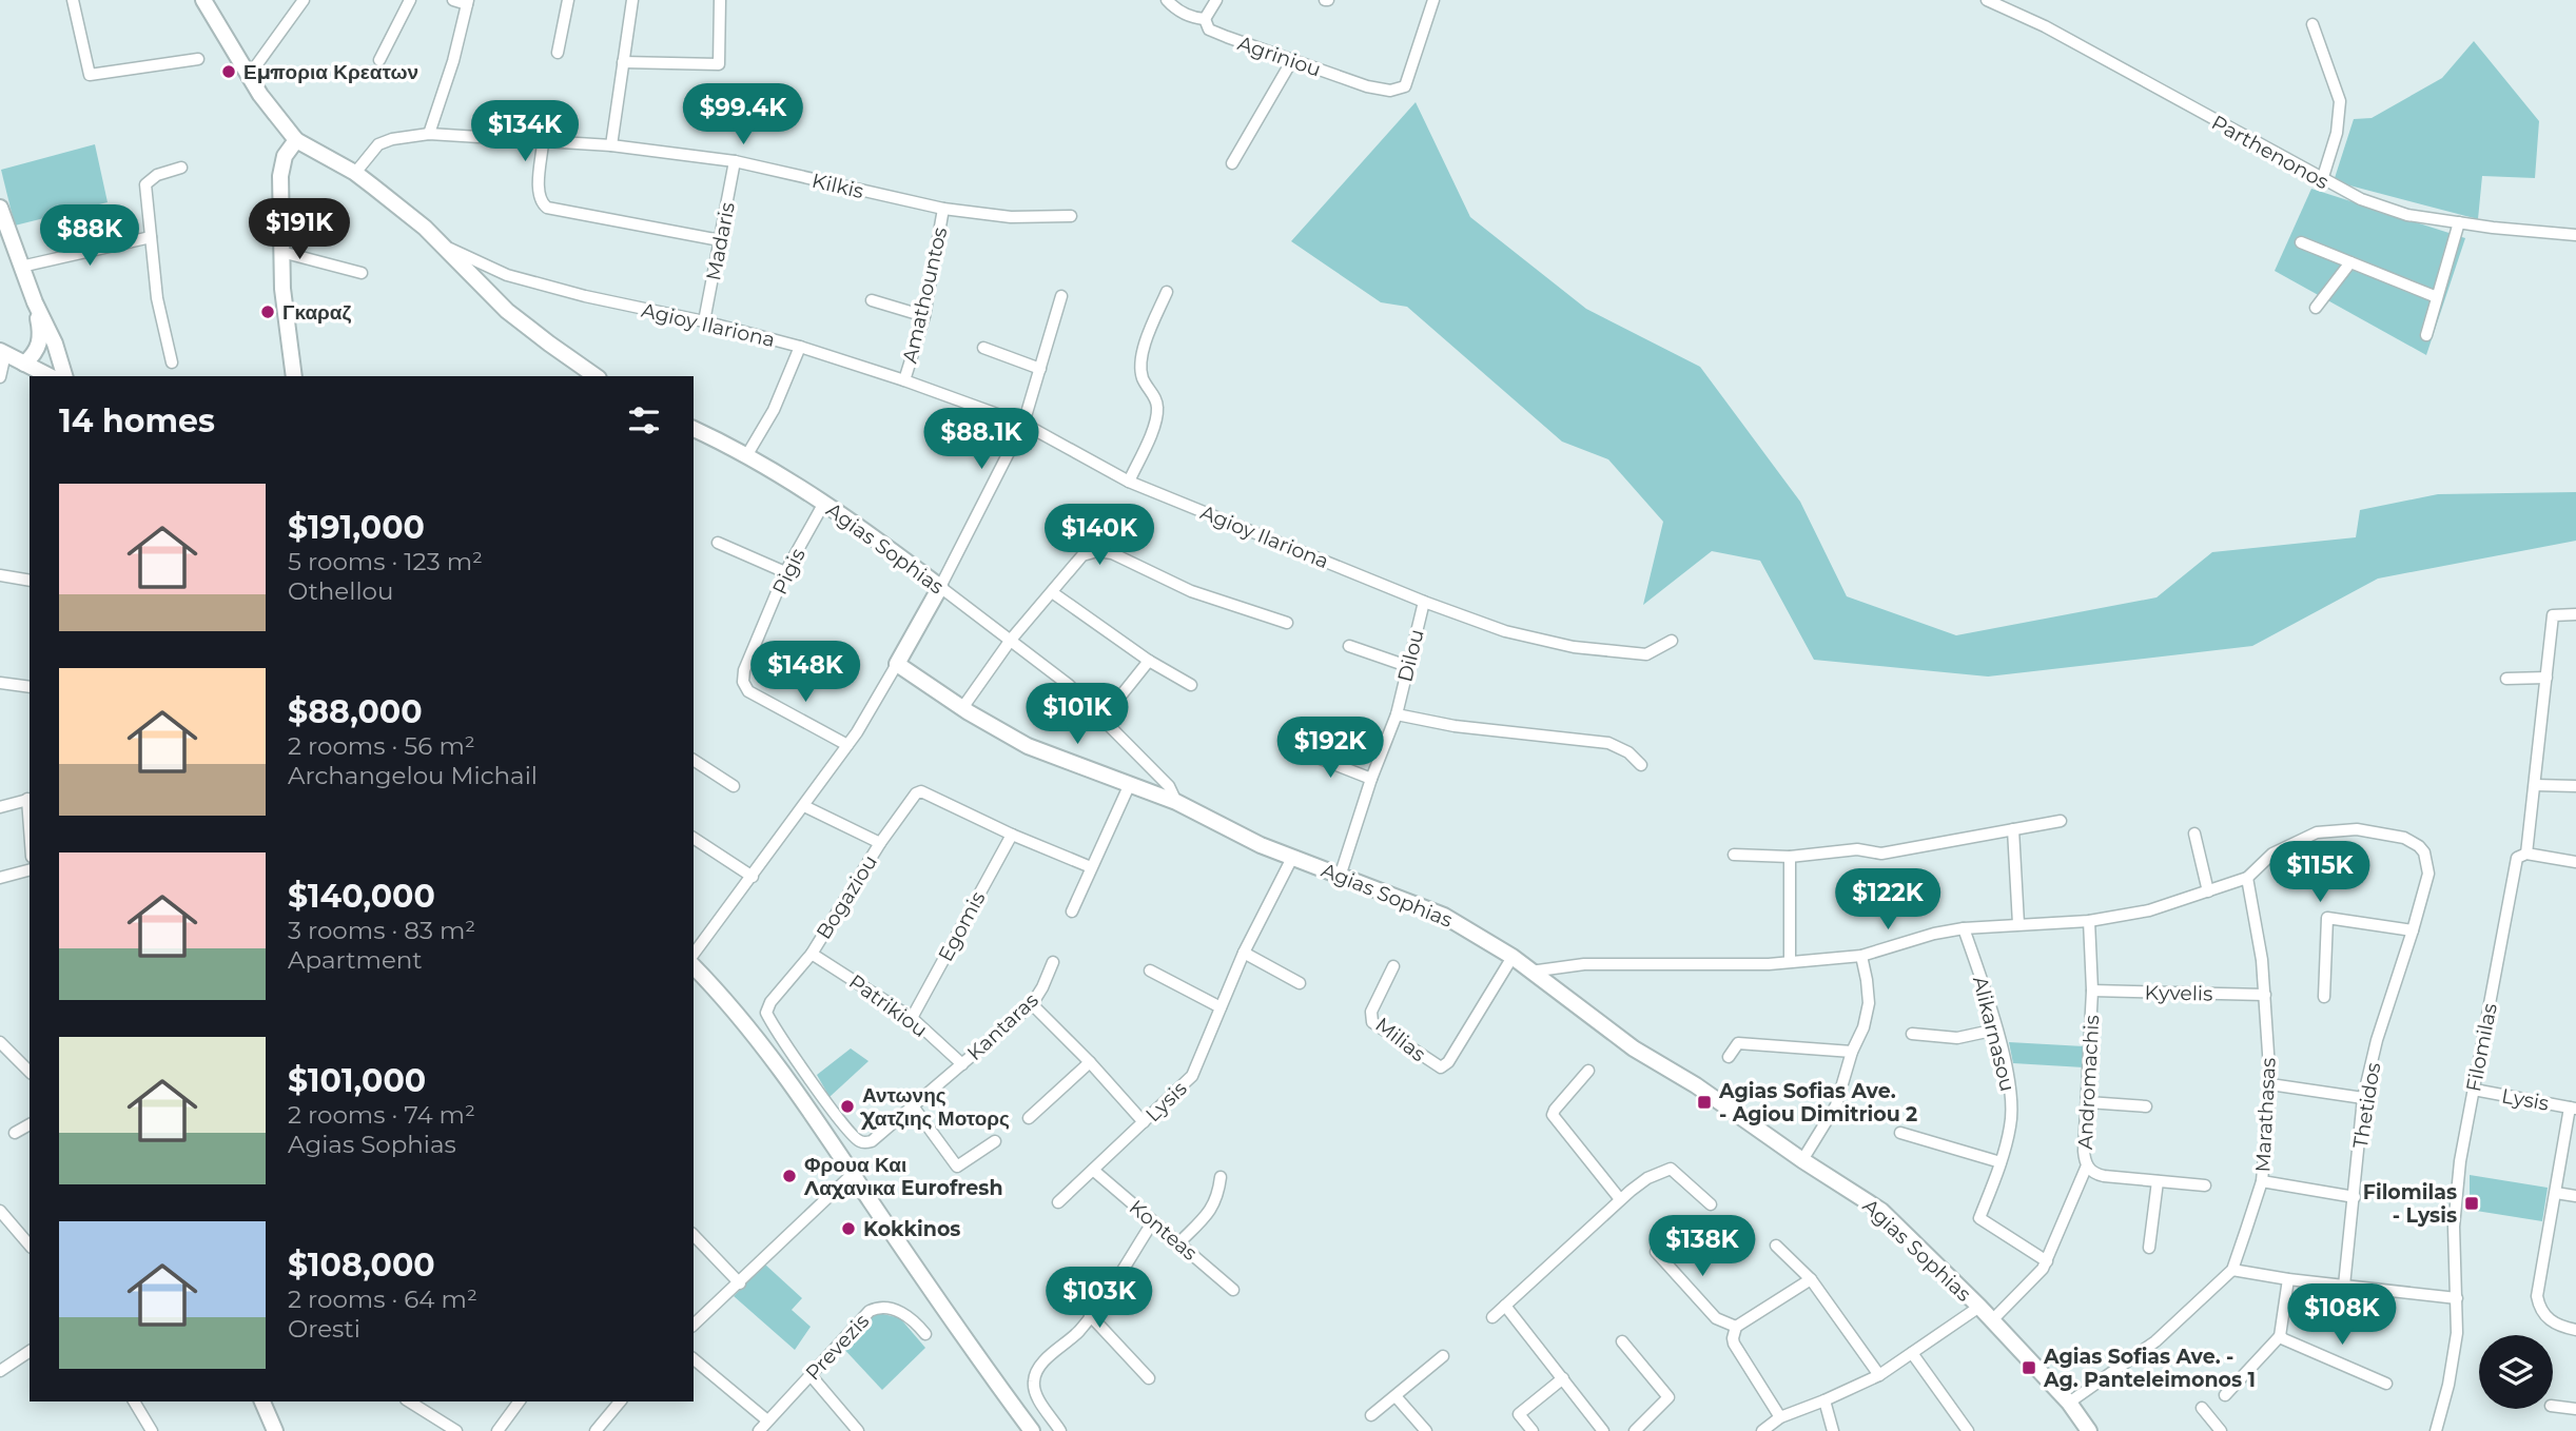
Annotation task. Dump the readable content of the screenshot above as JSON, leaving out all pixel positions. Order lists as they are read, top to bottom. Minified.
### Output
{"streets":{"street":["Agriniou","Parthenonos","Kilkis","Madaris","Amathountos","Agioy Ilariona","Agias Sophias","Pigis","Dilou","Bogaziou","Egomis","Kyvelis","Patrikiou","Kantaras","Alikarnasou","Milias","Filomilas","Andromachis","Lysis","Thetidos","Marathasas","Konteas","Prevezis"]},"crossings":[["Kilkis","Madaris"],["Kilkis","Amathountos"],["Madaris","Agioy Ilariona"],["Amathountos","Agioy Ilariona"],["Agioy Ilariona","Dilou"],["Agias Sophias","Pigis"],["Agias Sophias","Dilou"],["Agias Sophias","Milias"],["Agias Sophias","Lysis"],["Agias Sophias","Marathasas"],["Bogaziou","Egomis"],["Bogaziou","Patrikiou"],["Bogaziou","Kantaras"],["Egomis","Patrikiou"],["Kyvelis","Andromachis"],["Kyvelis","Marathasas"],["Patrikiou","Kantaras"],["Filomilas","Lysis"],["Lysis","Konteas"],["Thetidos","Marathasas"]],"places":{"other":["Εμπορια Κρεατων","Γκαραζ","Αντωνης Χατζιης Μοτορς","Φρουα Και Λαχανικα Eurofresh","Kokkinos"],"transit":["Agias Sofias Ave. - Agiou Dimitriou 2","Filomilas - Lysis","Agias Sofias Ave. - Ag. Panteleimonos 1"]},"page":{"price":["$99.4K","$134K","$191K","$88K","$88.1K","$140K","$148K","$101K","$192K","$115K","$122K","$138K","$103K","$108K"],"heading":"14 homes","list":[{"name":"$191,000","note":"5 rooms · 123 m² · Othellou"},{"name":"$88,000","note":"2 rooms · 56 m² · Archangelou Michail"},{"name":"$140,000","note":"3 rooms · 83 m² · Apartment"},{"name":"$101,000","note":"2 rooms · 74 m² · Agias Sophias"},{"name":"$108,000","note":"2 rooms · 64 m² · Oresti"}]}}
